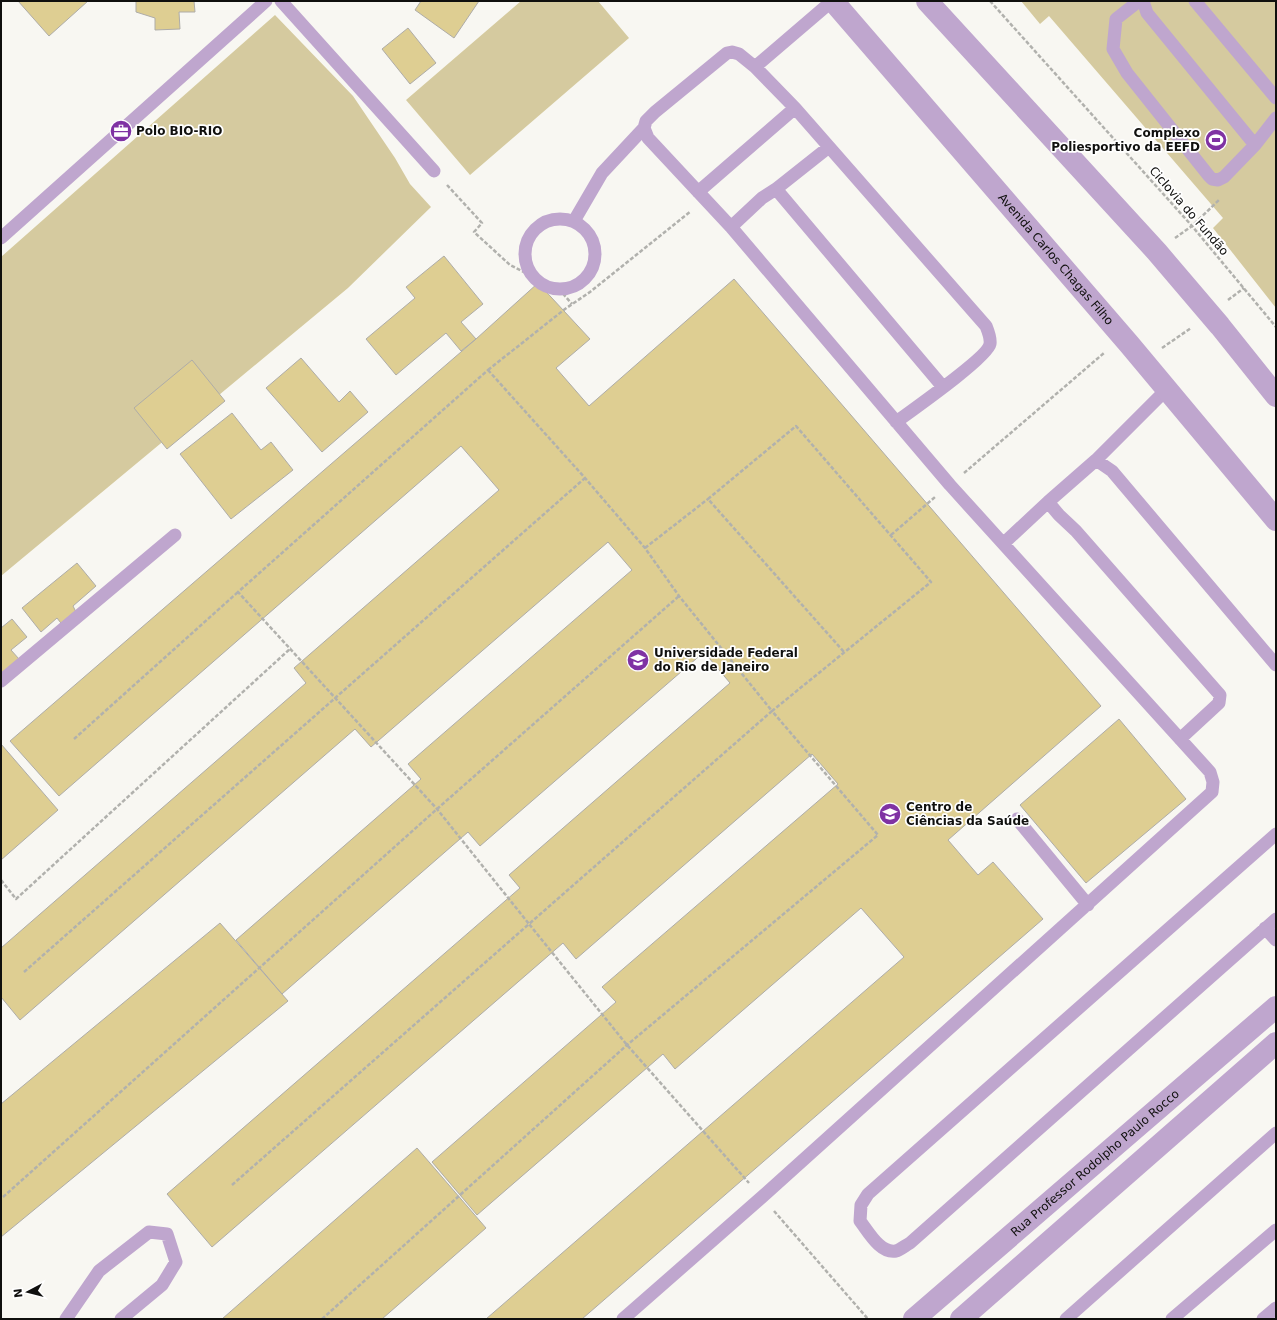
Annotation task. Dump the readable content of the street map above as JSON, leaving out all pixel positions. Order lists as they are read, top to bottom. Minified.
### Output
{"streets":{"street":["Avenida Carlos Chagas Filho","Rua Professor Rodolpho Paulo Rocco"],"path":["Ciclovia do Fundão"]},"places":{"office":["Polo BIO-RIO"],"sports":["Complexo Poliesportivo da EEFD"],"school or university":["Universidade Federal do Rio de Janeiro","Centro de Ciências da Saúde"]},"north":"left"}
